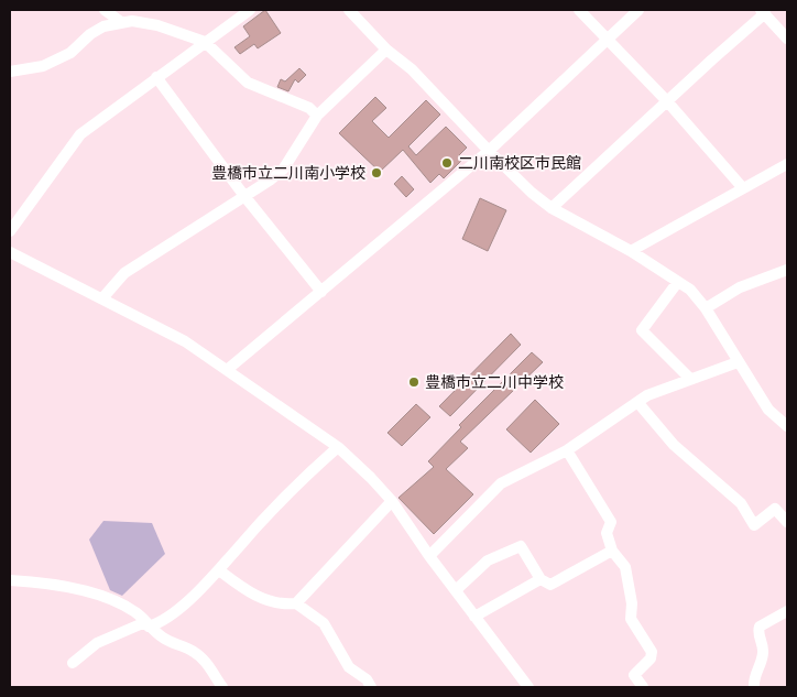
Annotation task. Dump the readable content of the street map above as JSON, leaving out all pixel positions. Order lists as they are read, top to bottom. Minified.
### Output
{"places":["二川南校区市民館","豊橋市立二川南小学校","豊橋市立二川中学校"]}
